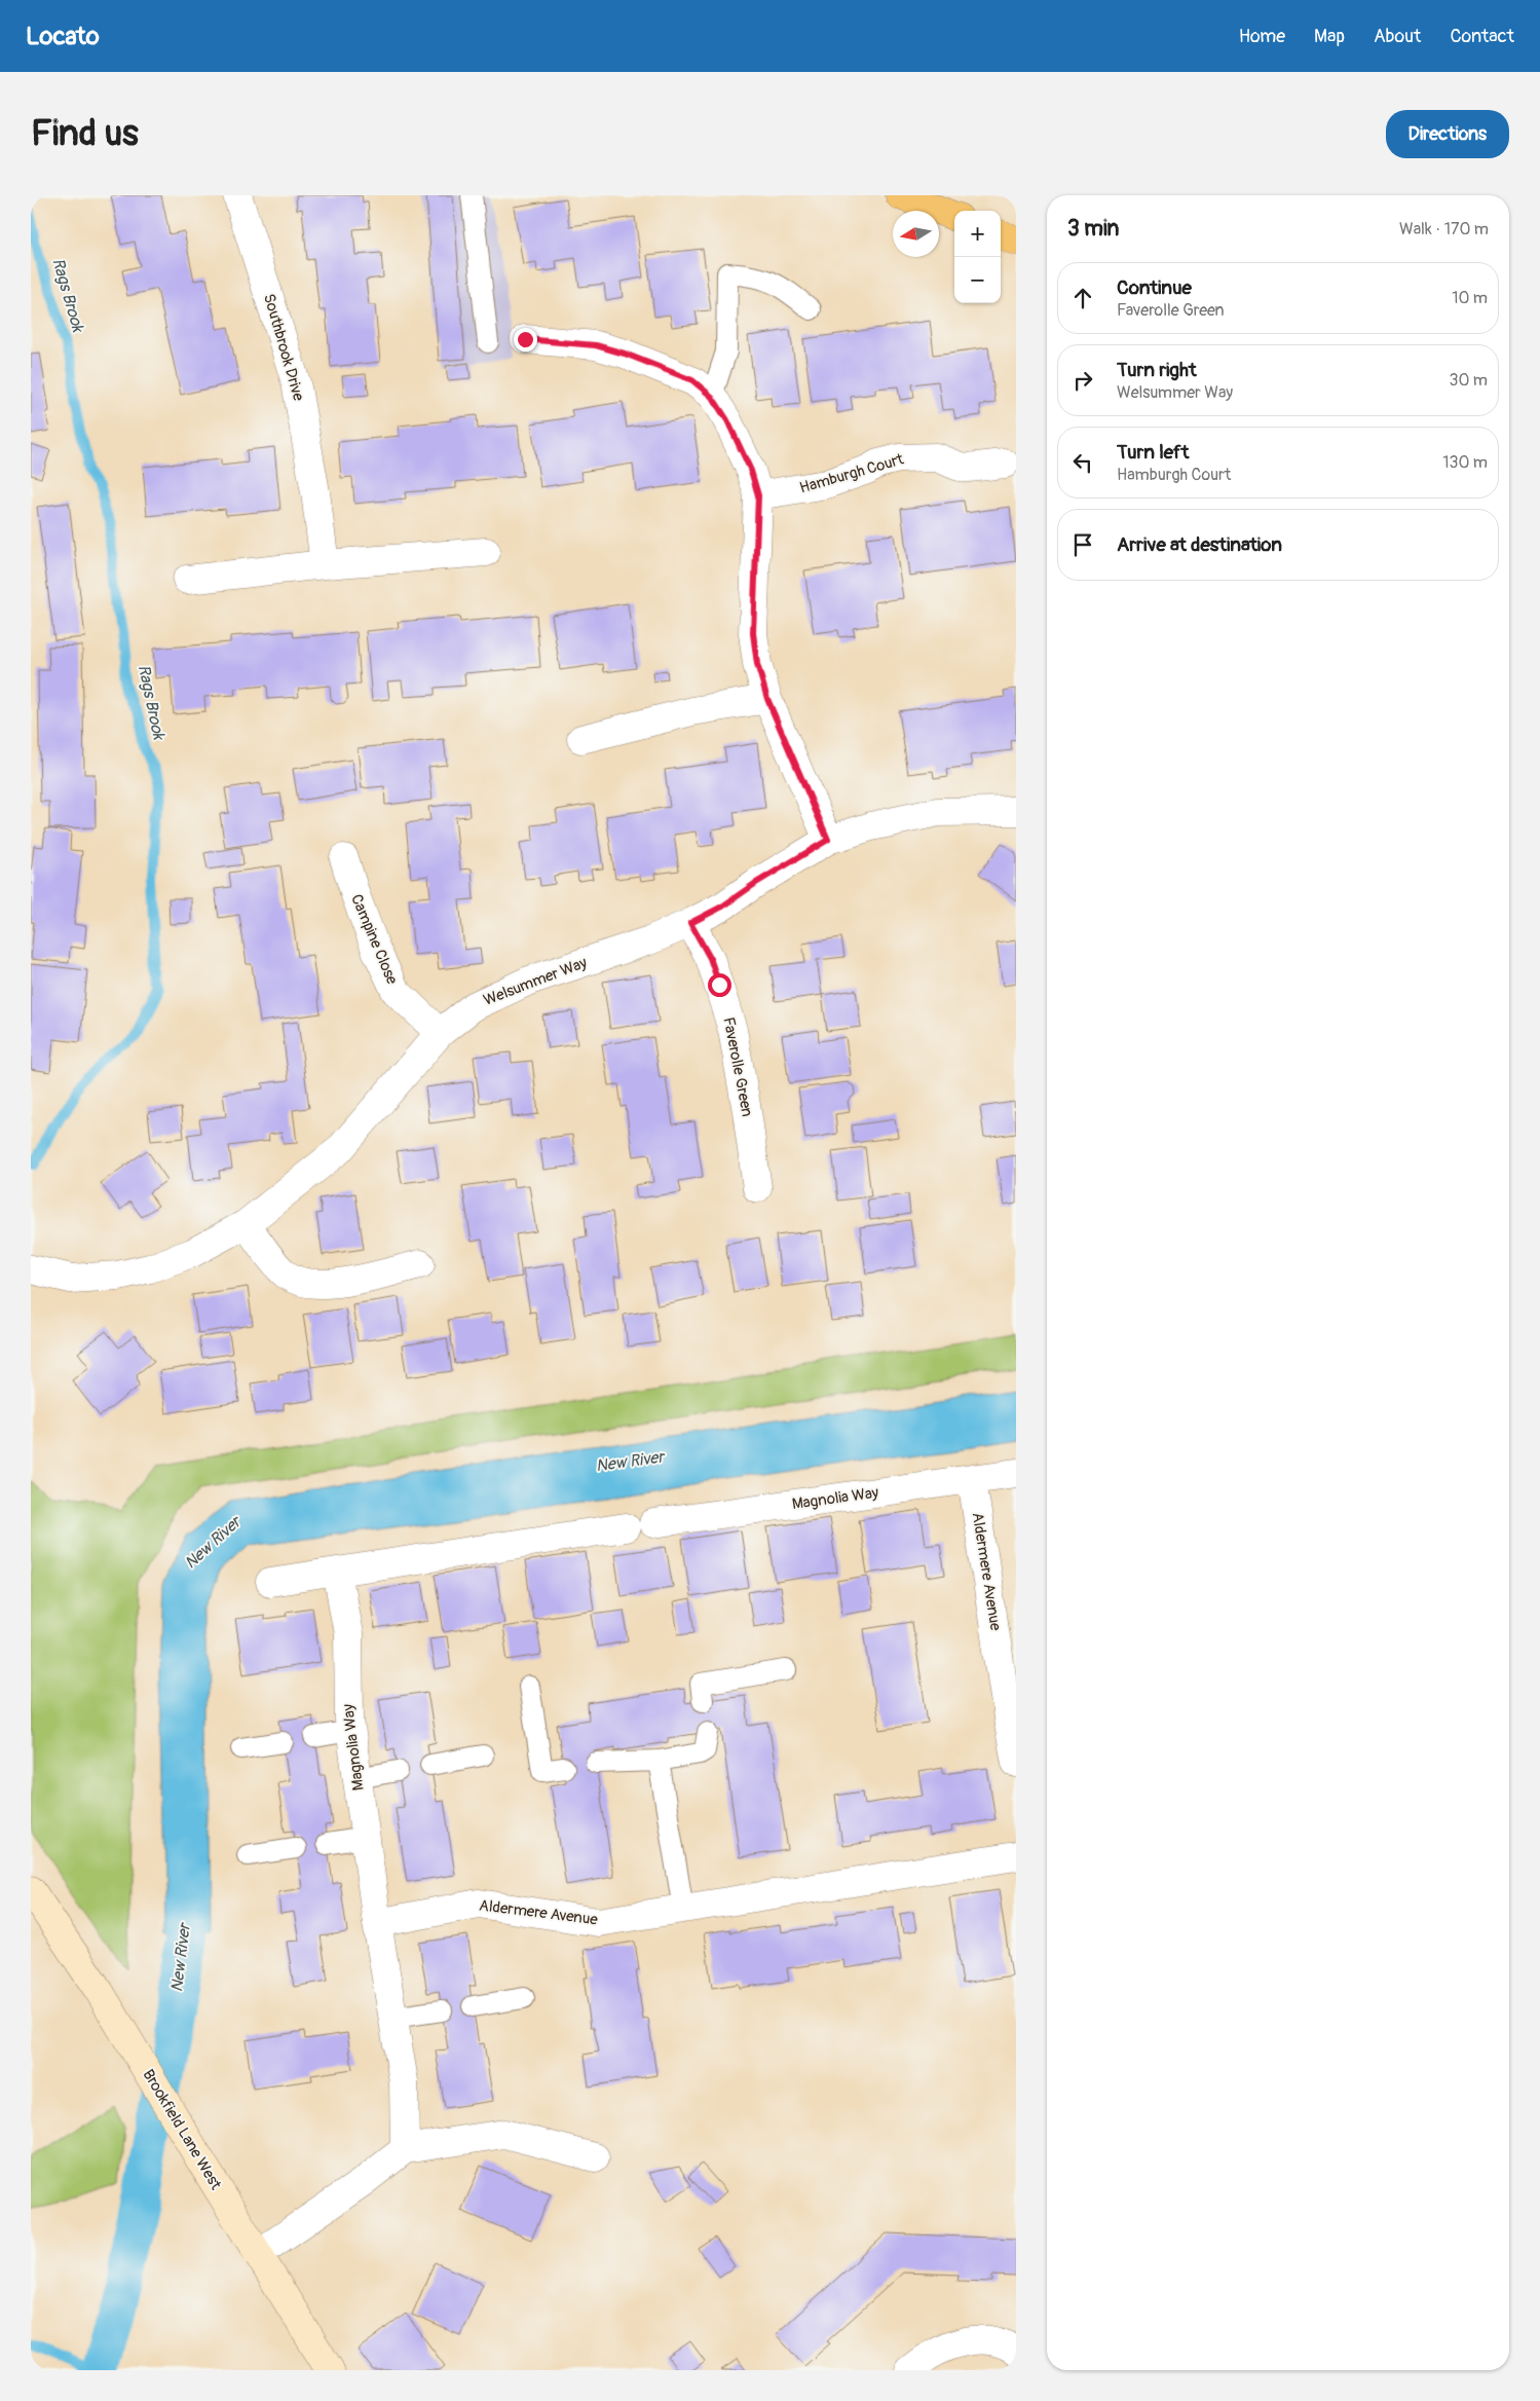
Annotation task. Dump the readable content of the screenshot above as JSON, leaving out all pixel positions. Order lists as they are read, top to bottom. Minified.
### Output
{"streets":{"main road":["Brookfield Lane West"],"street":["Southbrook Drive","Hamburgh Court","Campine Close","Welsummer Way","Faverolle Green","Magnolia Way","Aldermere Avenue"]},"crossings":[["Campine Close","Welsummer Way"],["Welsummer Way","Faverolle Green"],["Magnolia Way","Aldermere Avenue"]],"water":["Rags Brook","New River"],"north":"left","page":{"header":"Locato","nav":["Home","Map","About","Contact"],"buttons":"Directions","title":"Find us","heading":["3 min","Walk · 170 m"],"map_buttons":["+","−"],"list":[["Continue","Faverolle Green","10 m"],["Turn right","Welsummer Way","30 m"],["Turn left","Hamburgh Court","130 m"],"Arrive at destination"]}}
